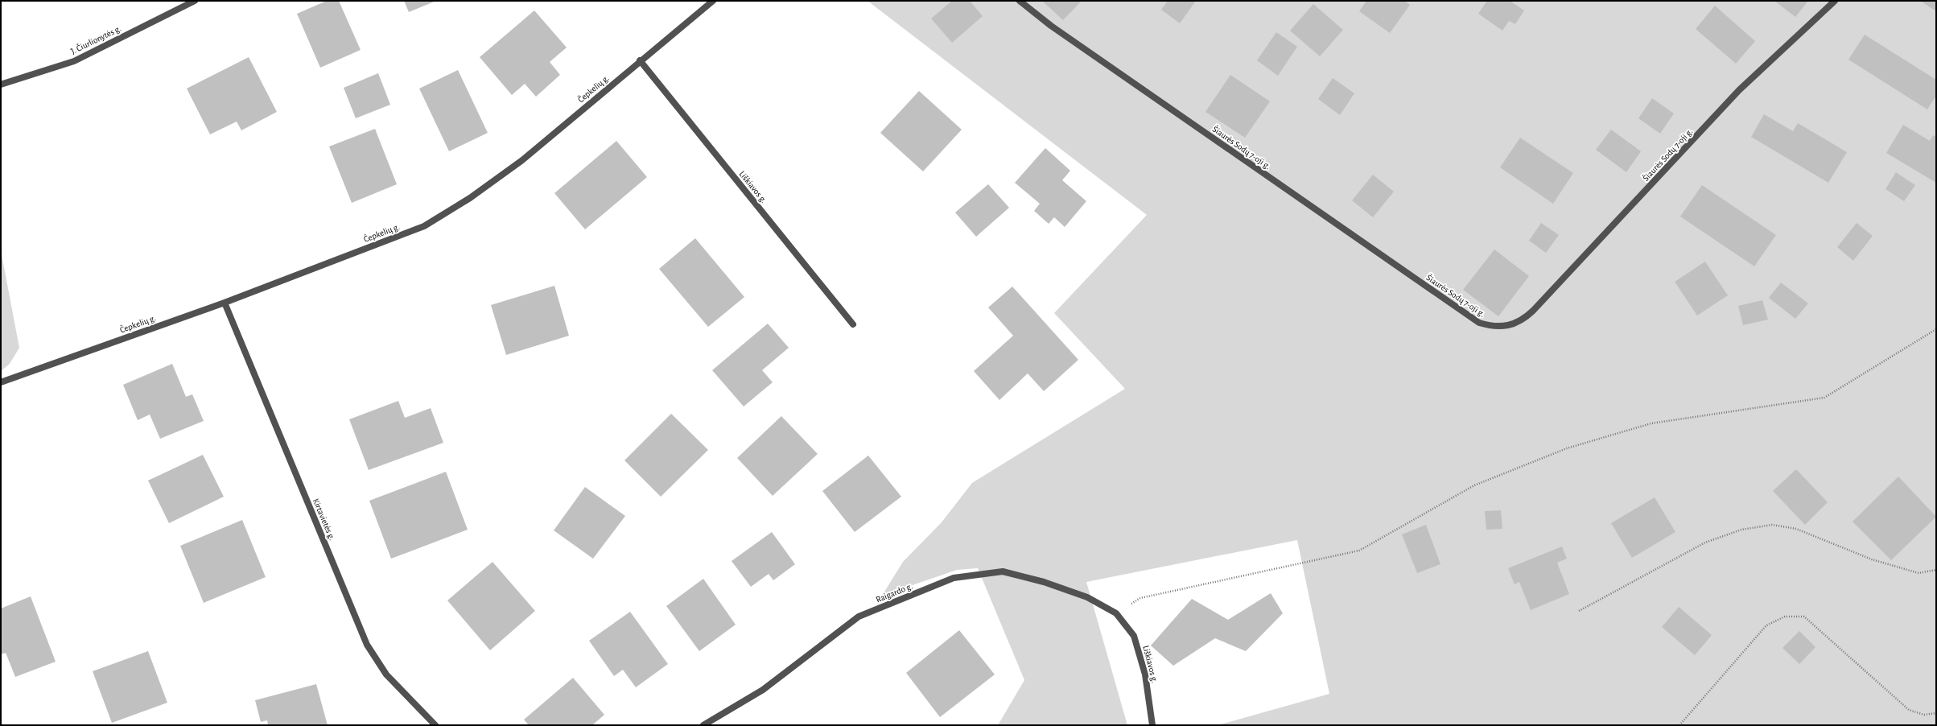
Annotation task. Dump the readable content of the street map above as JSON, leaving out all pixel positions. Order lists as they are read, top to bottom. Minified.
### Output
{"streets":{"street":["J. Čiurlionytės g.","Čepkelių g.","Šiaurės Sodų 7-oji g.","Liškiavos g.","Kirtavietės g.","Raigardo g."]},"crossings":[["Čepkelių g.","Liškiavos g."],["Čepkelių g.","Kirtavietės g."],["Liškiavos g.","Raigardo g."]]}
